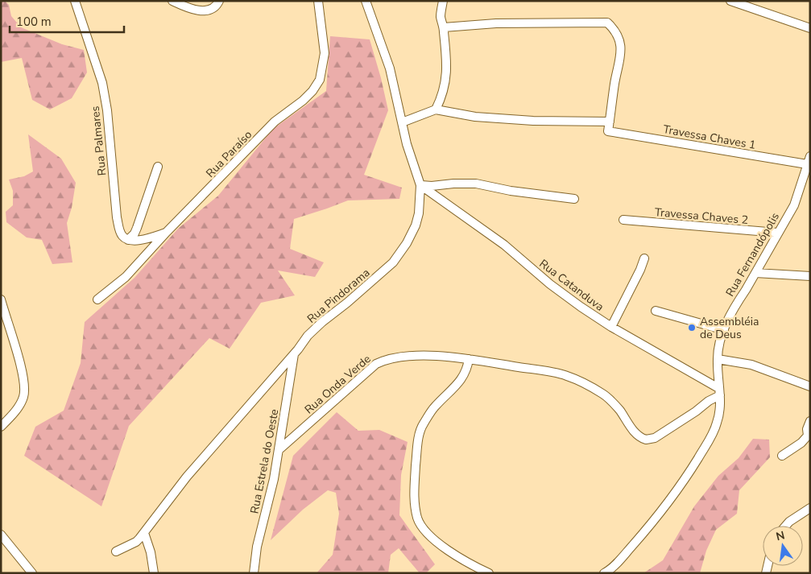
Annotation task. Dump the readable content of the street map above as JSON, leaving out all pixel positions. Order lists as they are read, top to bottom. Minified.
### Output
{"streets":{"street":["Travessa Chaves 1","Rua Palmares","Rua Paraíso","Travessa Chaves 2","Rua Fernandópolis","Rua Catanduva","Rua Pindorama","Rua Onda Verde","Rua Estrela do Oeste"]},"crossings":[["Travessa Chaves 1","Rua Fernandópolis"],["Travessa Chaves 2","Rua Fernandópolis"],["Rua Fernandópolis","Rua Catanduva"],["Rua Catanduva","Rua Pindorama"],["Rua Pindorama","Rua Estrela do Oeste"],["Rua Onda Verde","Rua Estrela do Oeste"]],"places":["Assembléia de Deus"],"scale_bar":"100 m","north":"top"}
